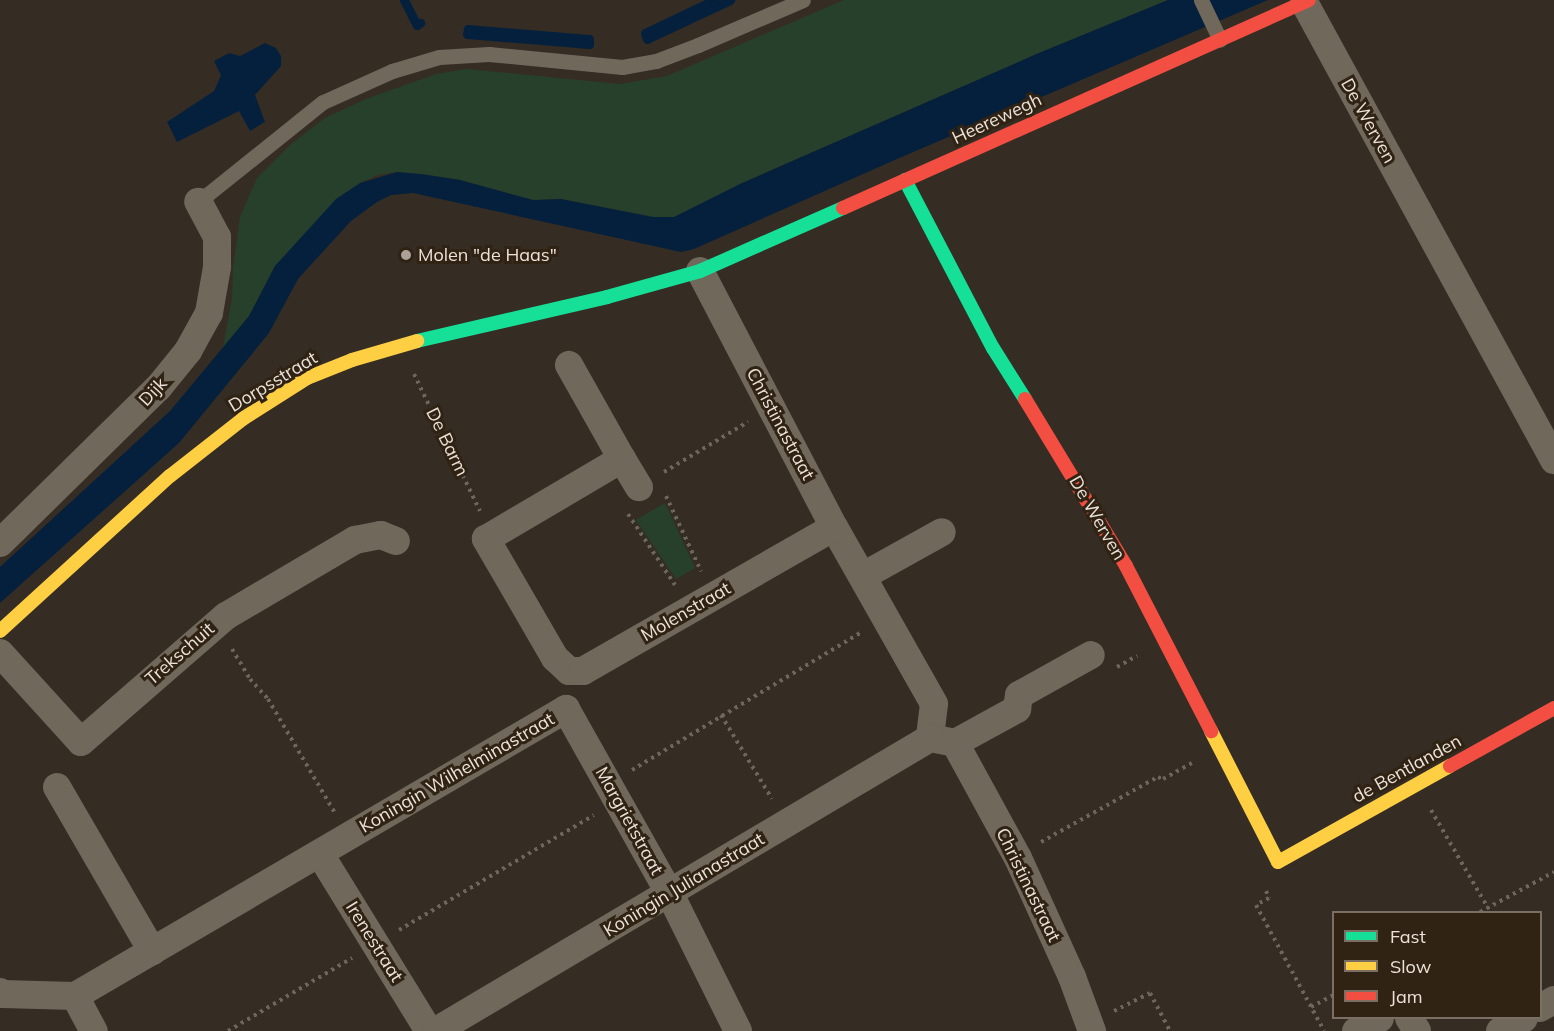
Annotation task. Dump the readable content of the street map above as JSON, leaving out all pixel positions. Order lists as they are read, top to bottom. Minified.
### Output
{"streets":{"street":["Heerewegh","De Werven","Dorpsstraat","Dijk","Christinastraat","Molenstraat","Trekschuit","de Bentlanden","Koningin Wilhelminastraat","Margrietstraat","Koningin Julianastraat","Irenestraat"],"path":["De Barm"]},"crossings":[["Heerewegh","De Werven"],["Heerewegh","Dorpsstraat"],["Heerewegh","Christinastraat"],["De Werven","de Bentlanden"],["Dorpsstraat","Christinastraat"],["Dorpsstraat","De Barm"],["Christinastraat","Molenstraat"],["Christinastraat","Koningin Julianastraat"],["Trekschuit","Koningin Wilhelminastraat"],["Koningin Wilhelminastraat","Margrietstraat"],["Koningin Wilhelminastraat","Irenestraat"],["Margrietstraat","Koningin Julianastraat"]],"places":["Molen \"de Haas\""],"legend":["Fast","Slow","Jam"]}
